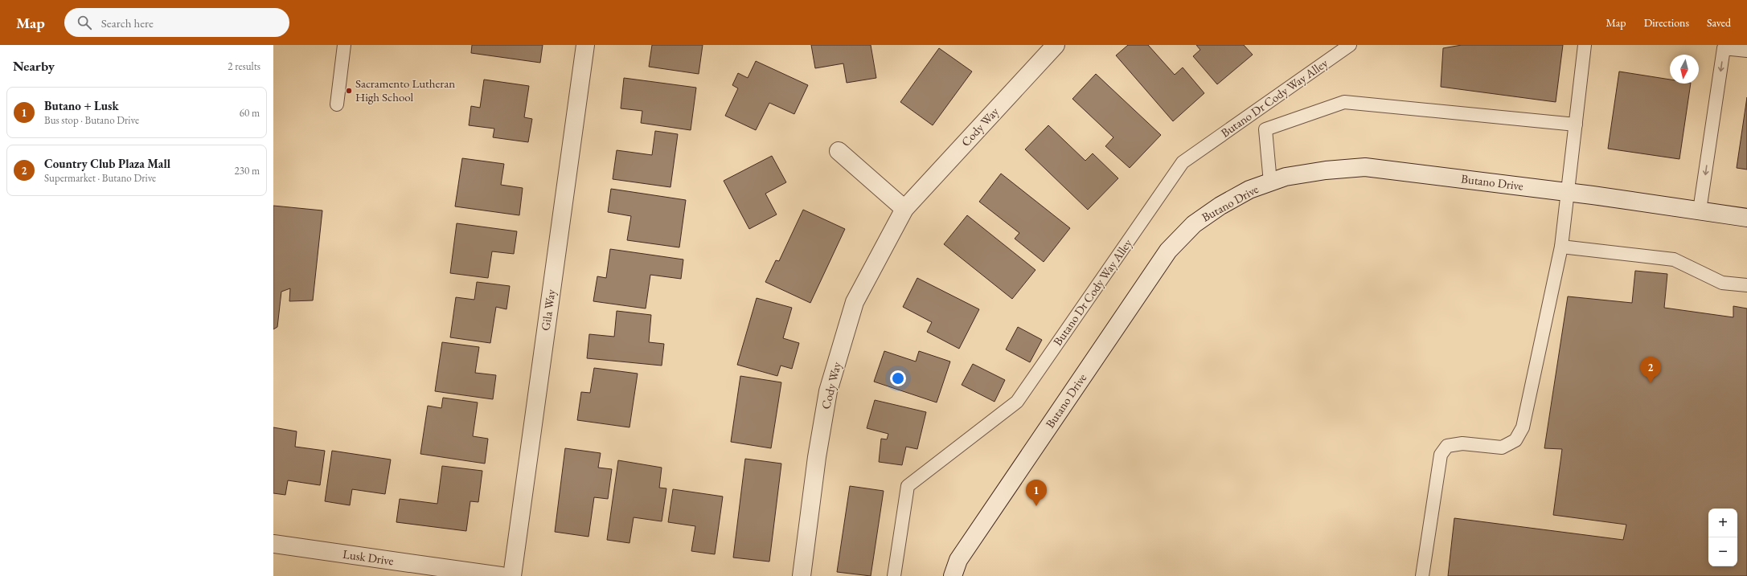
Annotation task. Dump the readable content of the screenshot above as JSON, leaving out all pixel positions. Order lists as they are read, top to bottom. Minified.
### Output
{"streets":{"street":["Cody Way","Butano Drive","Gila Way","Lusk Drive"],"lane":["Butano Dr Cody Way Alley"]},"places":["Sacramento Lutheran High School"],"north":"bottom","page":{"header":"Map","search":"Search here","nav":["Map","Directions","Saved"],"heading":["Nearby","2 results"],"list":[{"mark":"1","name":"Butano + Lusk","note":"Bus stop · Butano Drive","value":"60 m"},{"mark":"2","name":"Country Club Plaza Mall","note":"Supermarket · Butano Drive","value":"230 m"}],"pins":["2","1"],"map_buttons":["+","−"]}}
